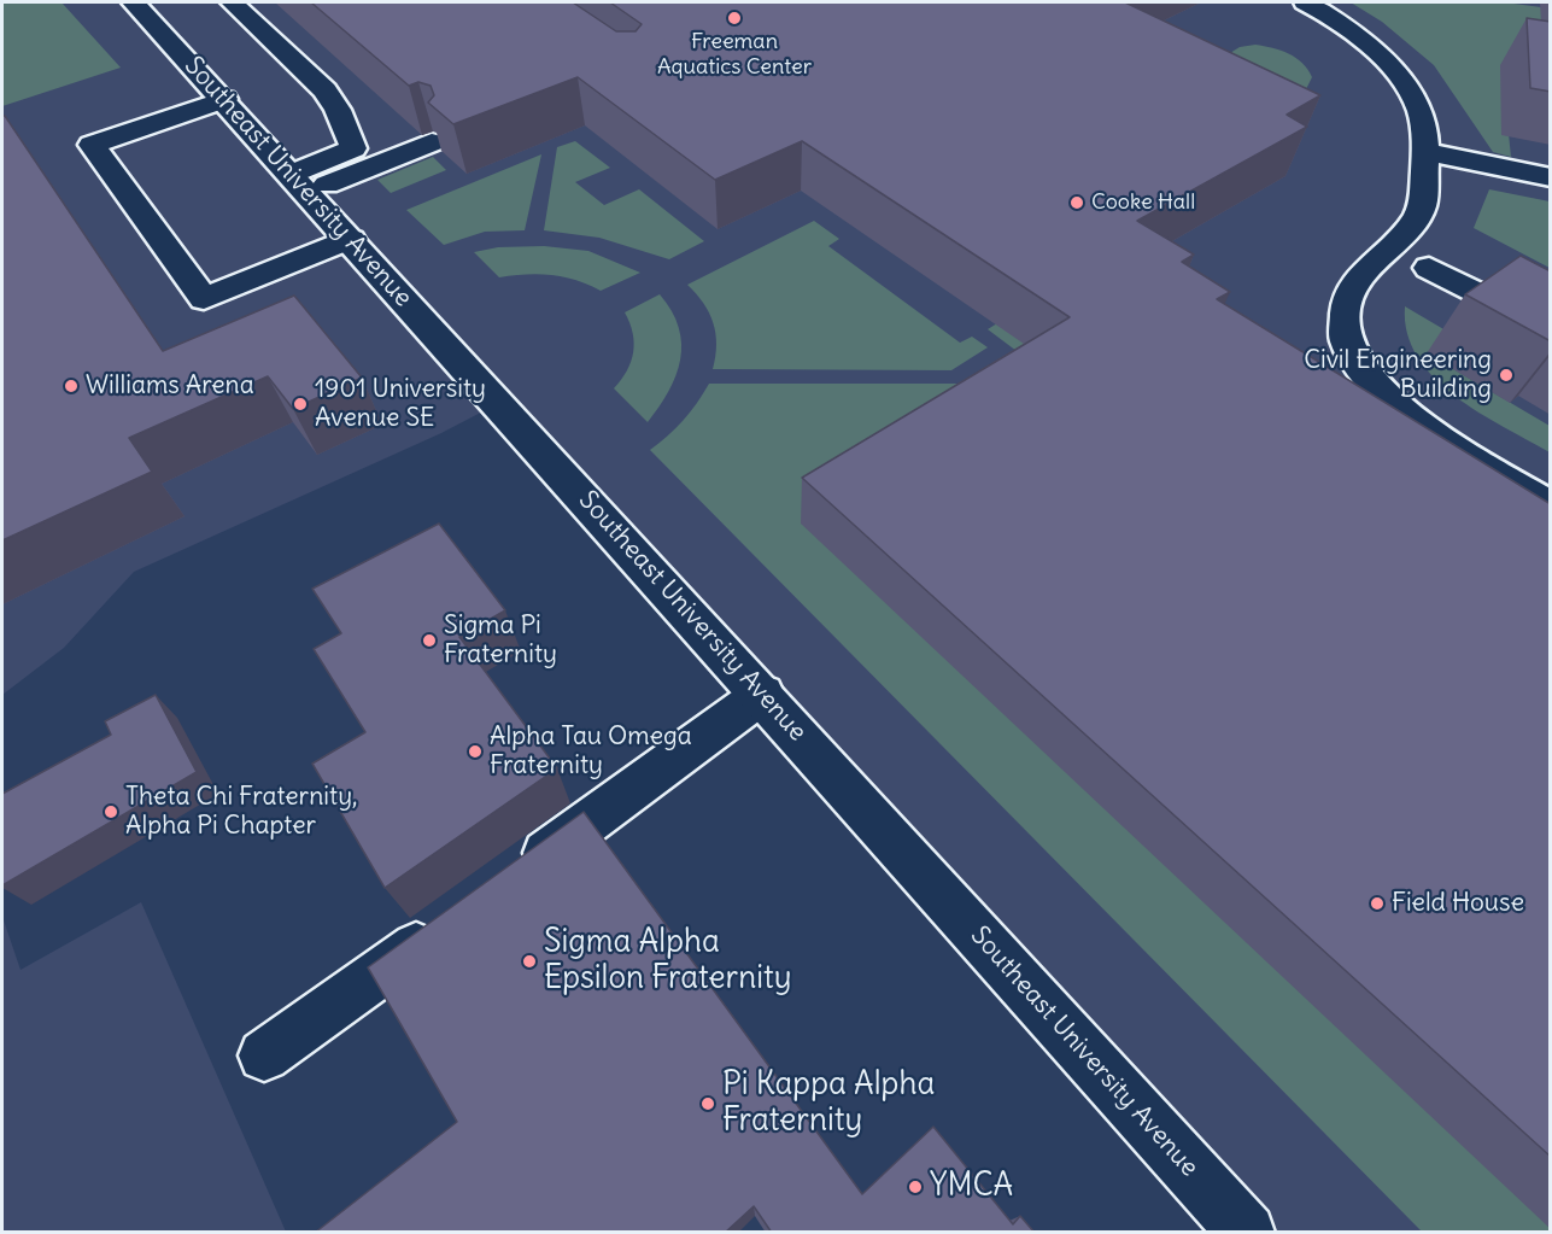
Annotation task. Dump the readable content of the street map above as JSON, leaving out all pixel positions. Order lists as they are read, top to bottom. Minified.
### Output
{"streets":{"main road":["Southeast University Avenue"]},"places":["Freeman Aquatics Center","Cooke Hall","Civil Engineering Building","Williams Arena","1901 University Avenue SE","Sigma Pi Fraternity","Alpha Tau Omega Fraternity","Theta Chi Fraternity, Alpha Pi Chapter","Field House","Sigma Alpha Epsilon Fraternity","Pi Kappa Alpha Fraternity","YMCA"]}
